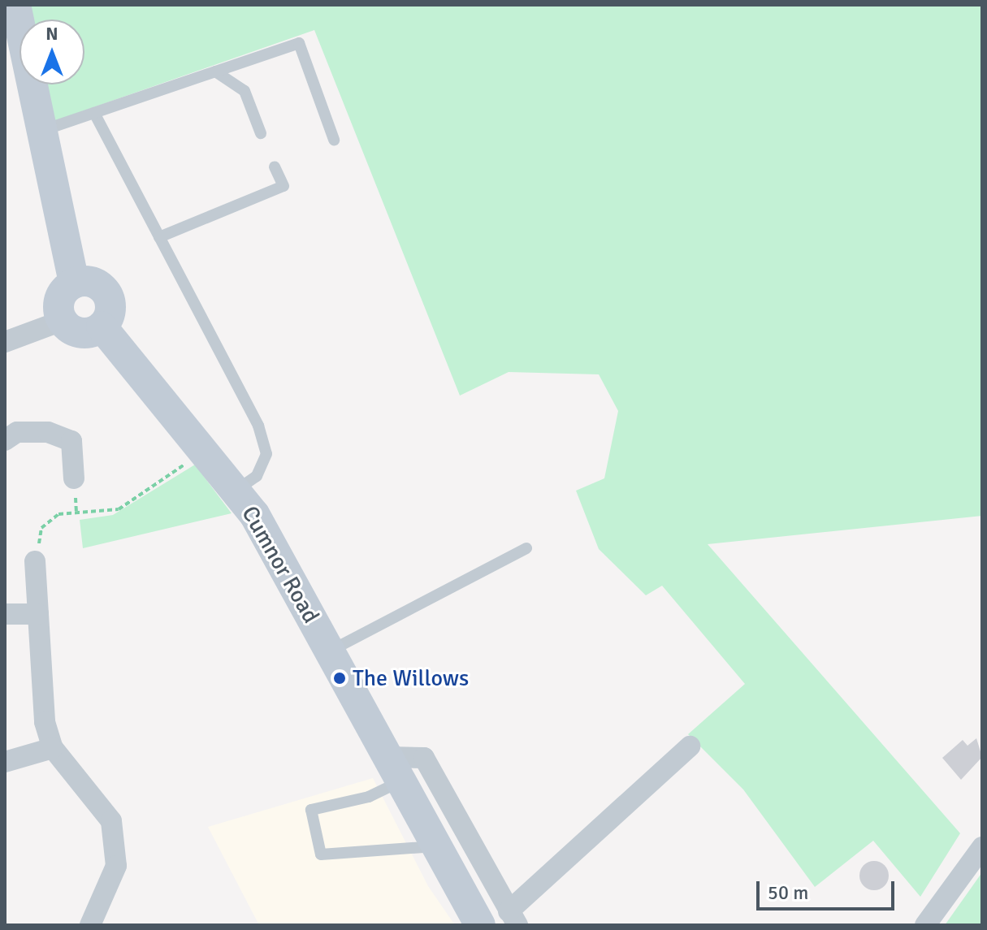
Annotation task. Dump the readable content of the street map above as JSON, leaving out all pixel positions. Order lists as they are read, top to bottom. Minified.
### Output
{"streets":{"main road":["Cumnor Road"]},"places":["The Willows"],"scale_bar":"50 m","north":"top"}
